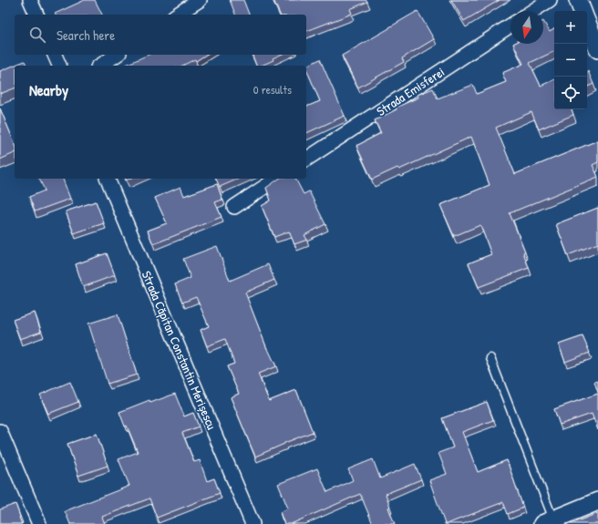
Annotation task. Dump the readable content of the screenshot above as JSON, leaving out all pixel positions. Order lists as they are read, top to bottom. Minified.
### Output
{"streets":{"street":["Strada Emisferei","Strada Căpitan Constantin Merișescu"]},"north":"bottom","page":{"map_buttons":["+","−"],"search":"Search here","heading":["Nearby","0 results"]}}
